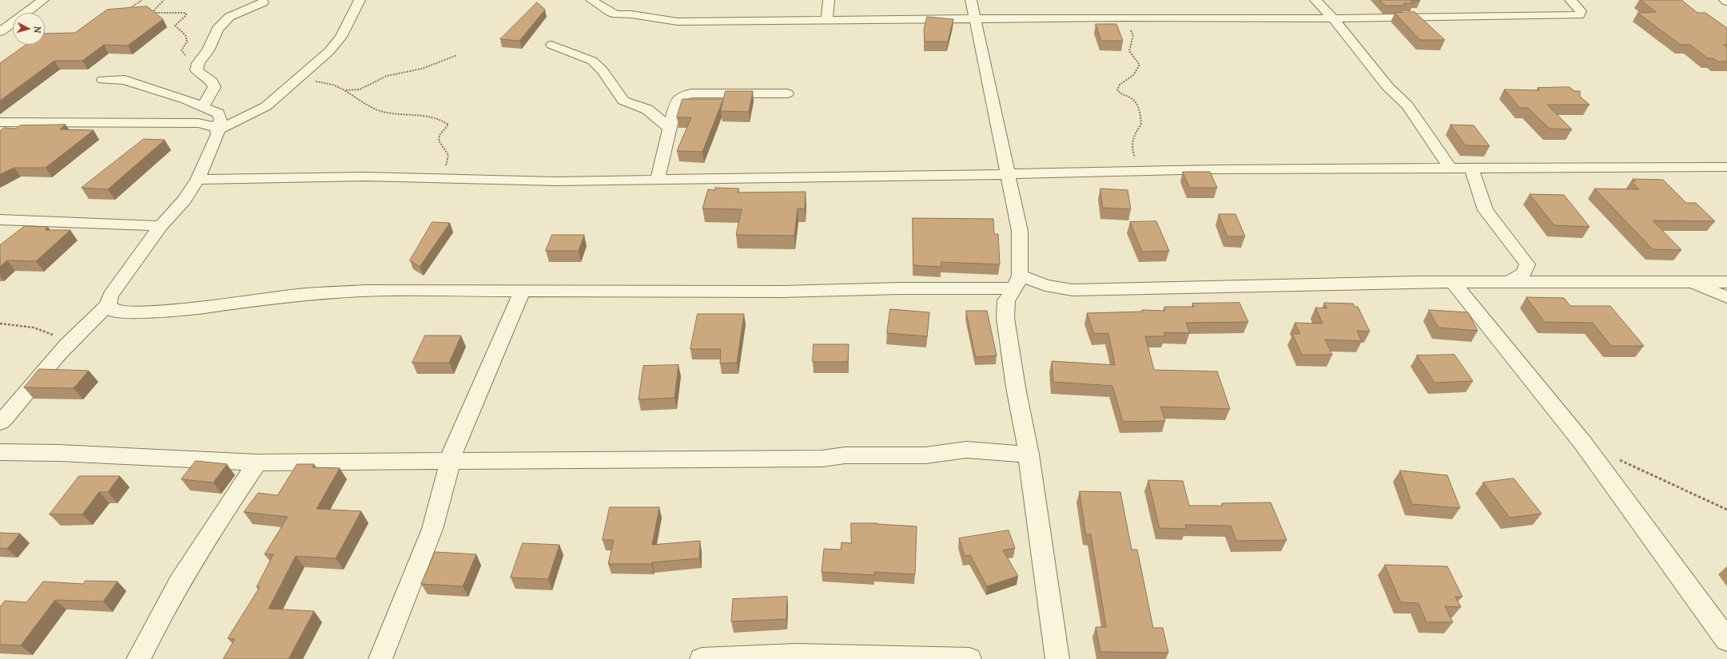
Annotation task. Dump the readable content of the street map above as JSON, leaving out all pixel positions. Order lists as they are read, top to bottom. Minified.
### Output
{"north":"right"}
